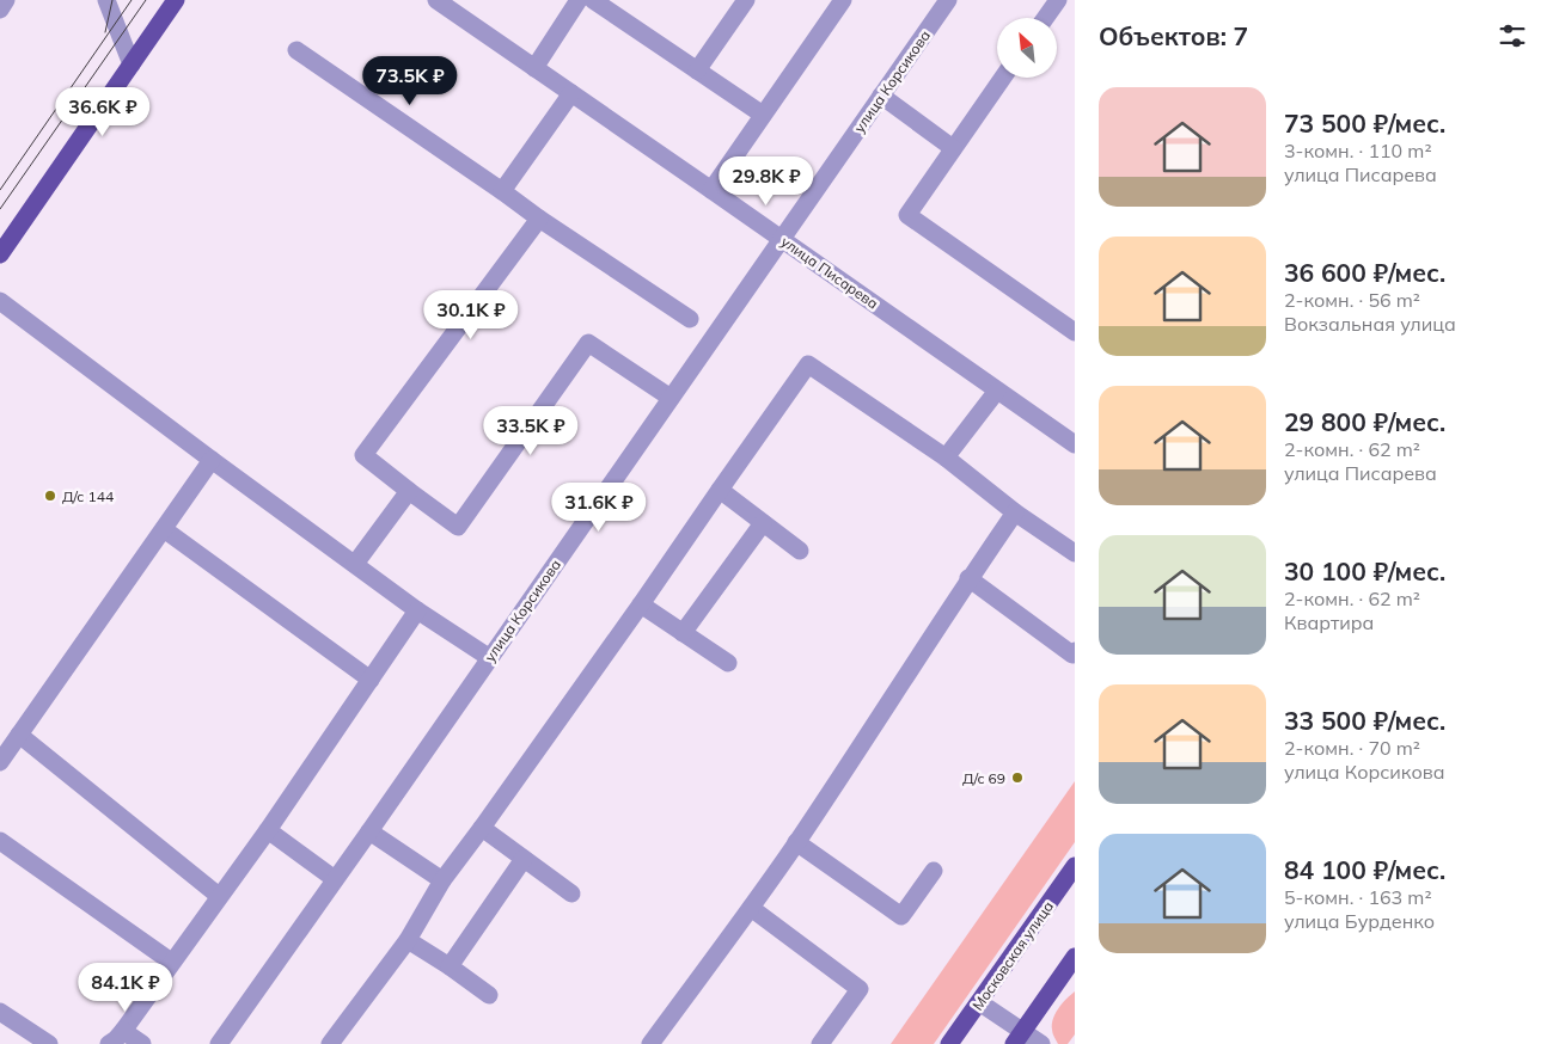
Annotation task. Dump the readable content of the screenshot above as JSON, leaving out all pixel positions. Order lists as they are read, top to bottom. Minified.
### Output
{"streets":{"main road":["Московская улица"],"street":["улица Корсикова","улица Писарева"]},"crossings":[["улица Корсикова","улица Писарева"]],"places":["Д/с 144","Д/с 69"],"north":"top left","page":{"heading":"Объектов: 7","price":["73.5K ₽","36.6K ₽","29.8K ₽","30.1K ₽","33.5K ₽","31.6K ₽","84.1K ₽"],"list":[{"name":"73 500 ₽/мес.","note":"3-комн. · 110 m² · улица Писарева"},{"name":"36 600 ₽/мес.","note":"2-комн. · 56 m² · Вокзальная улица"},{"name":"29 800 ₽/мес.","note":"2-комн. · 62 m² · улица Писарева"},{"name":"30 100 ₽/мес.","note":"2-комн. · 62 m² · Квартира"},{"name":"33 500 ₽/мес.","note":"2-комн. · 70 m² · улица Корсикова"},{"name":"84 100 ₽/мес.","note":"5-комн. · 163 m² · улица Бурденко"}]}}
